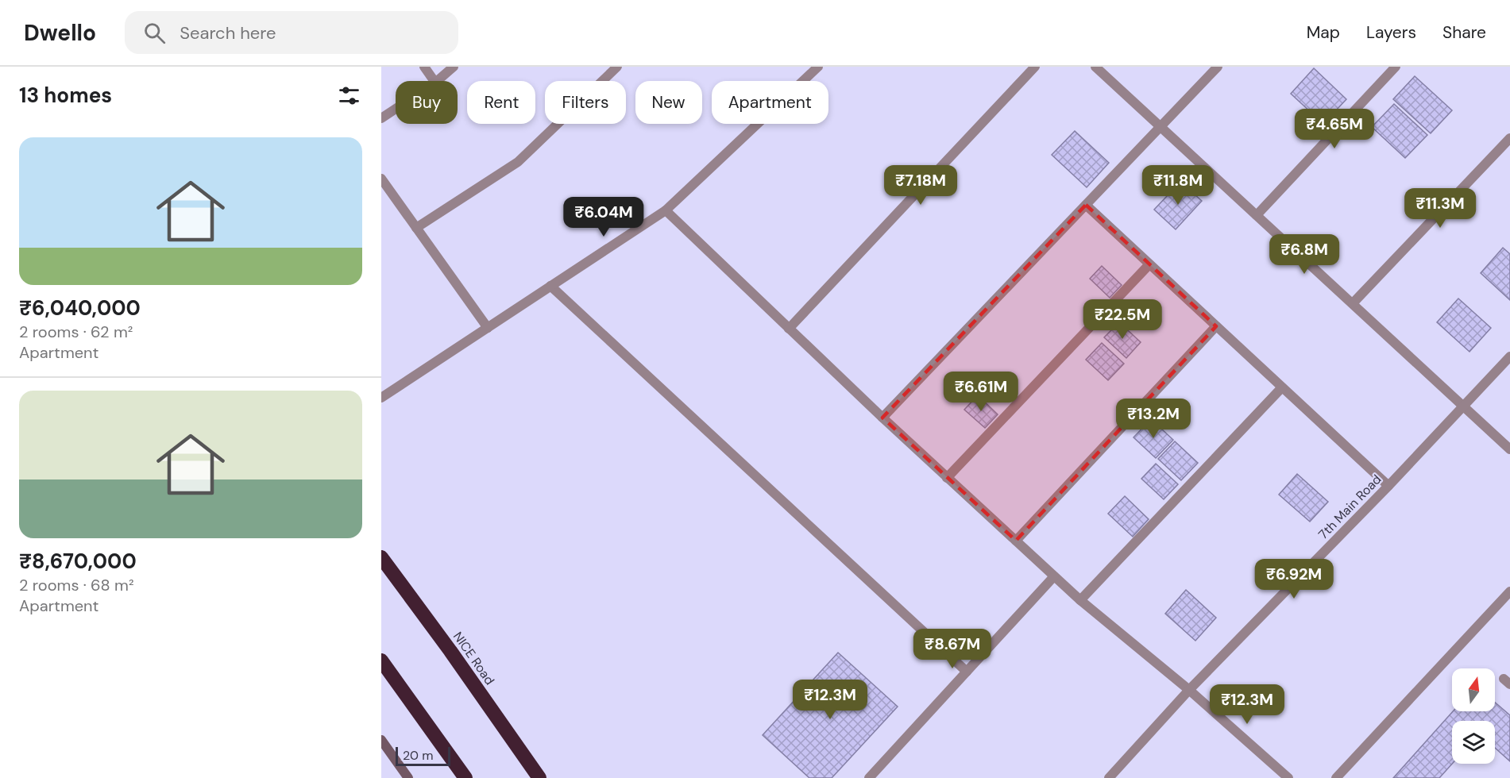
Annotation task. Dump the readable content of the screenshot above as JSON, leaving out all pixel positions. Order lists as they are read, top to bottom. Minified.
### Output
{"streets":{"highway":["NICE Road"],"street":["7th Main Road"]},"scale_bar":"20 m","north":"top","page":{"header":"Dwello","search":"Search here","nav":["Map","Layers","Share"],"heading":"13 homes","chip":["Buy","Rent","Filters","New","Apartment"],"price":["₹4.65M","₹7.18M","₹11.8M","₹11.3M","₹6.04M","₹6.8M","₹22.5M","₹6.61M","₹13.2M","₹6.92M","₹8.67M","₹12.3M","₹12.3M"],"list":[{"name":"₹6,040,000","note":"2 rooms · 62 m² · Apartment"},{"name":"₹8,670,000","note":"2 rooms · 68 m² · Apartment"}],"scale":"20 m"}}
